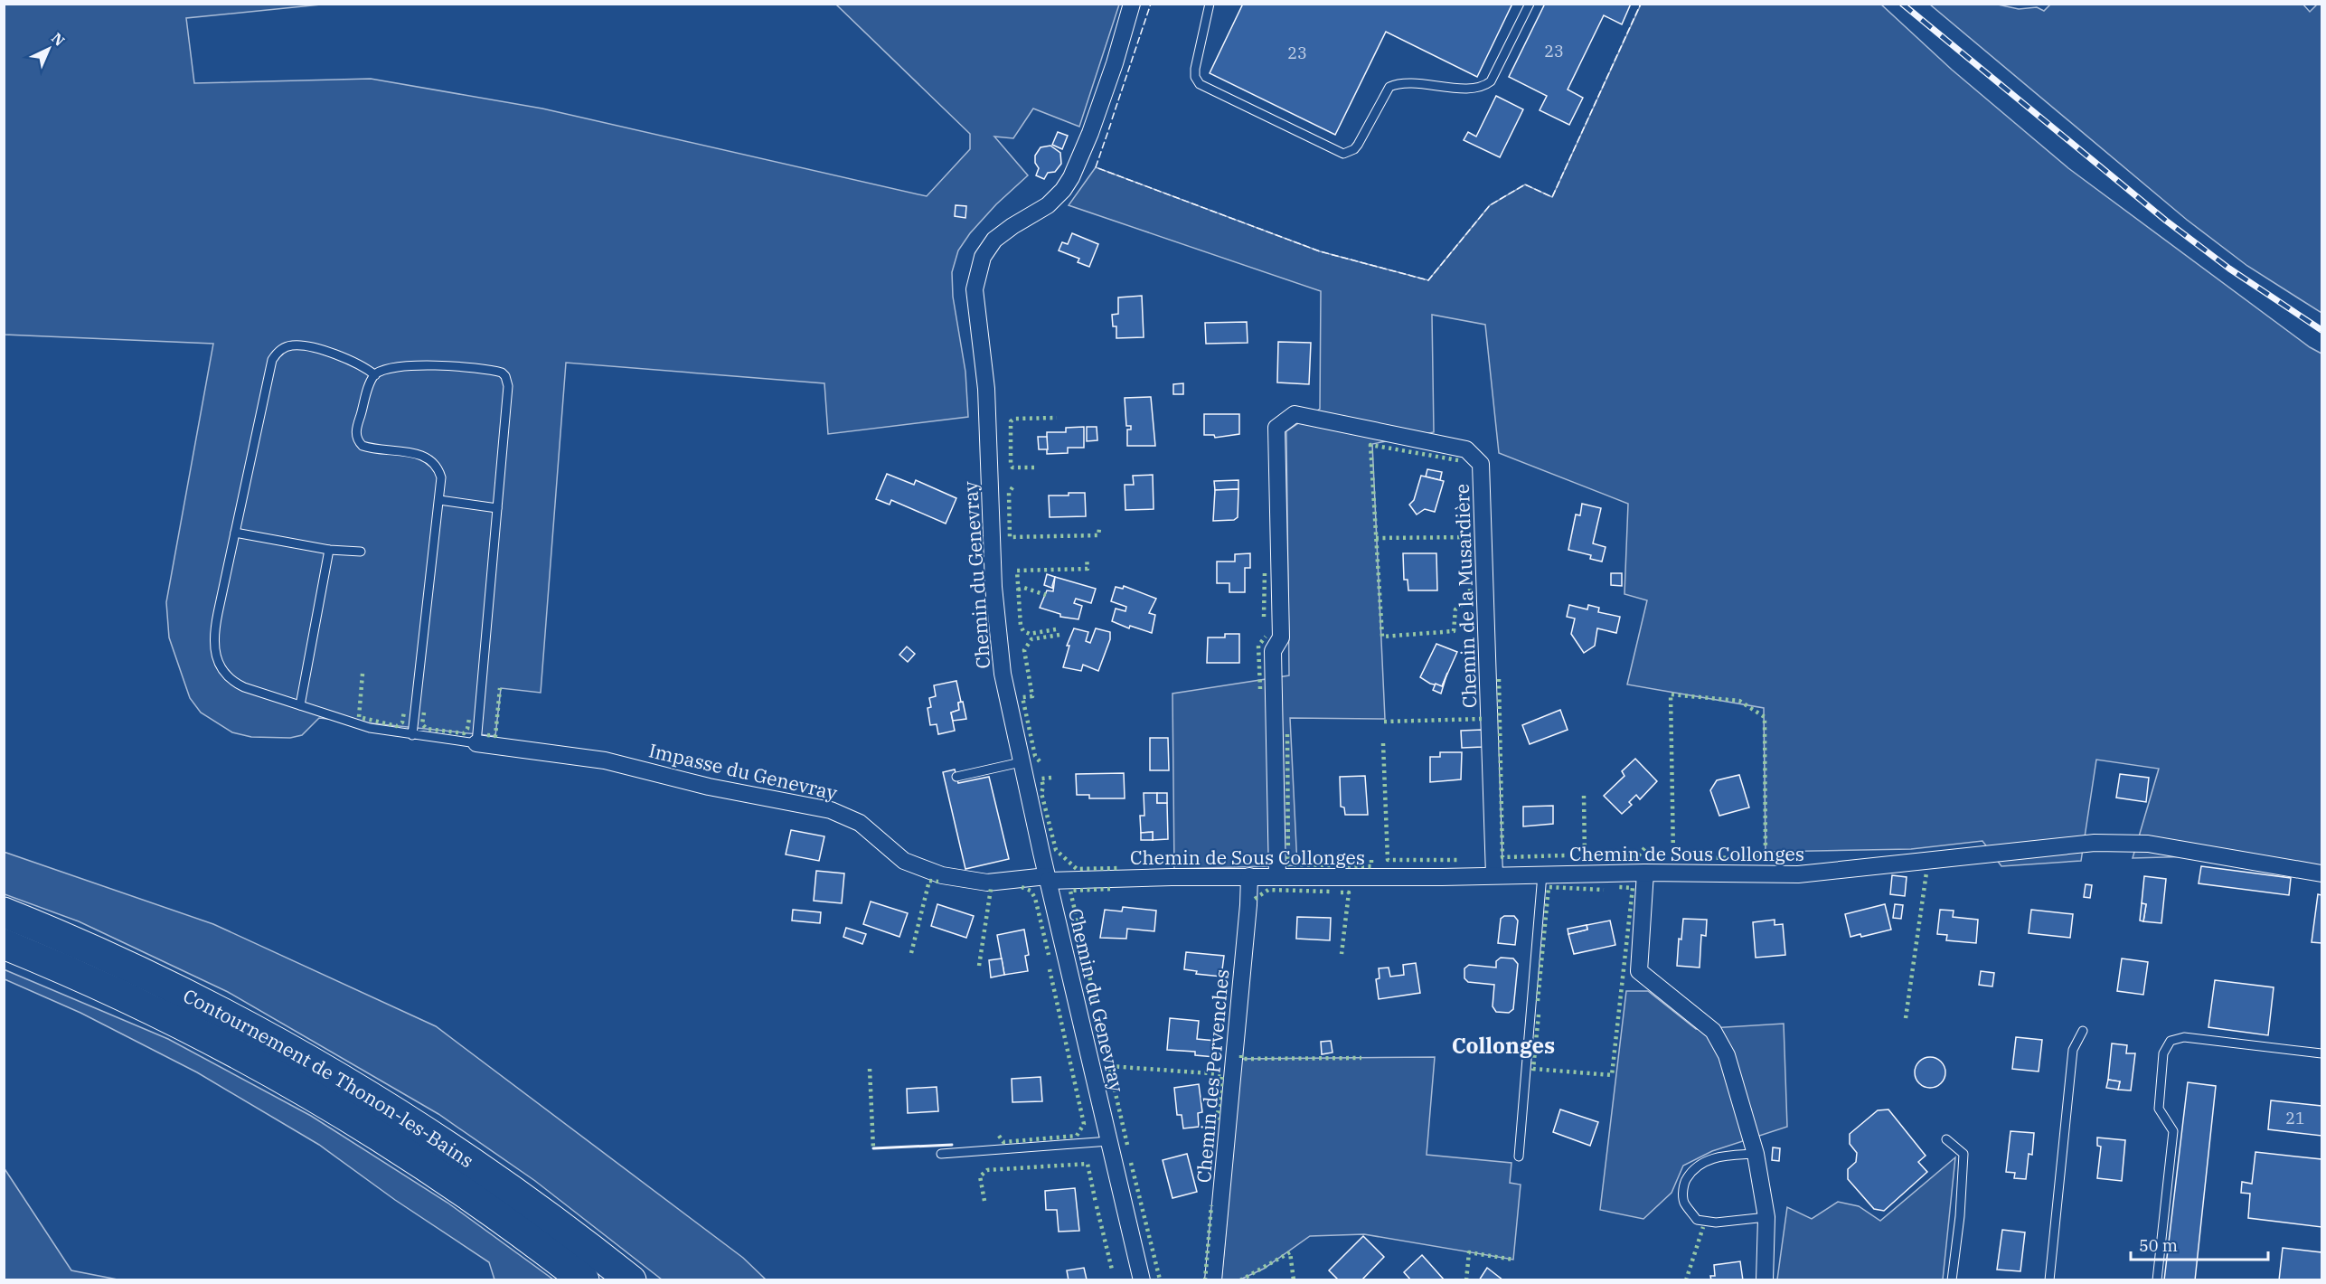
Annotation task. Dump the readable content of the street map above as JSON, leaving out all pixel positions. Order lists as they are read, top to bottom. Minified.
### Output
{"streets":{"highway":["Contournement de Thonon-les-Bains"],"street":["Chemin du Genevray","Chemin de la Musardière","Impasse du Genevray","Chemin de Sous Collonges","Chemin des Pervenches"]},"crossings":[["Chemin du Genevray","Impasse du Genevray"],["Chemin du Genevray","Chemin de Sous Collonges"],["Chemin de la Musardière","Chemin de Sous Collonges"],["Impasse du Genevray","Chemin de Sous Collonges"],["Chemin de Sous Collonges","Chemin des Pervenches"]],"districts":["Collonges"],"house_numbers":["23","23","21"],"scale_bar":"50 m","north":"top right"}
